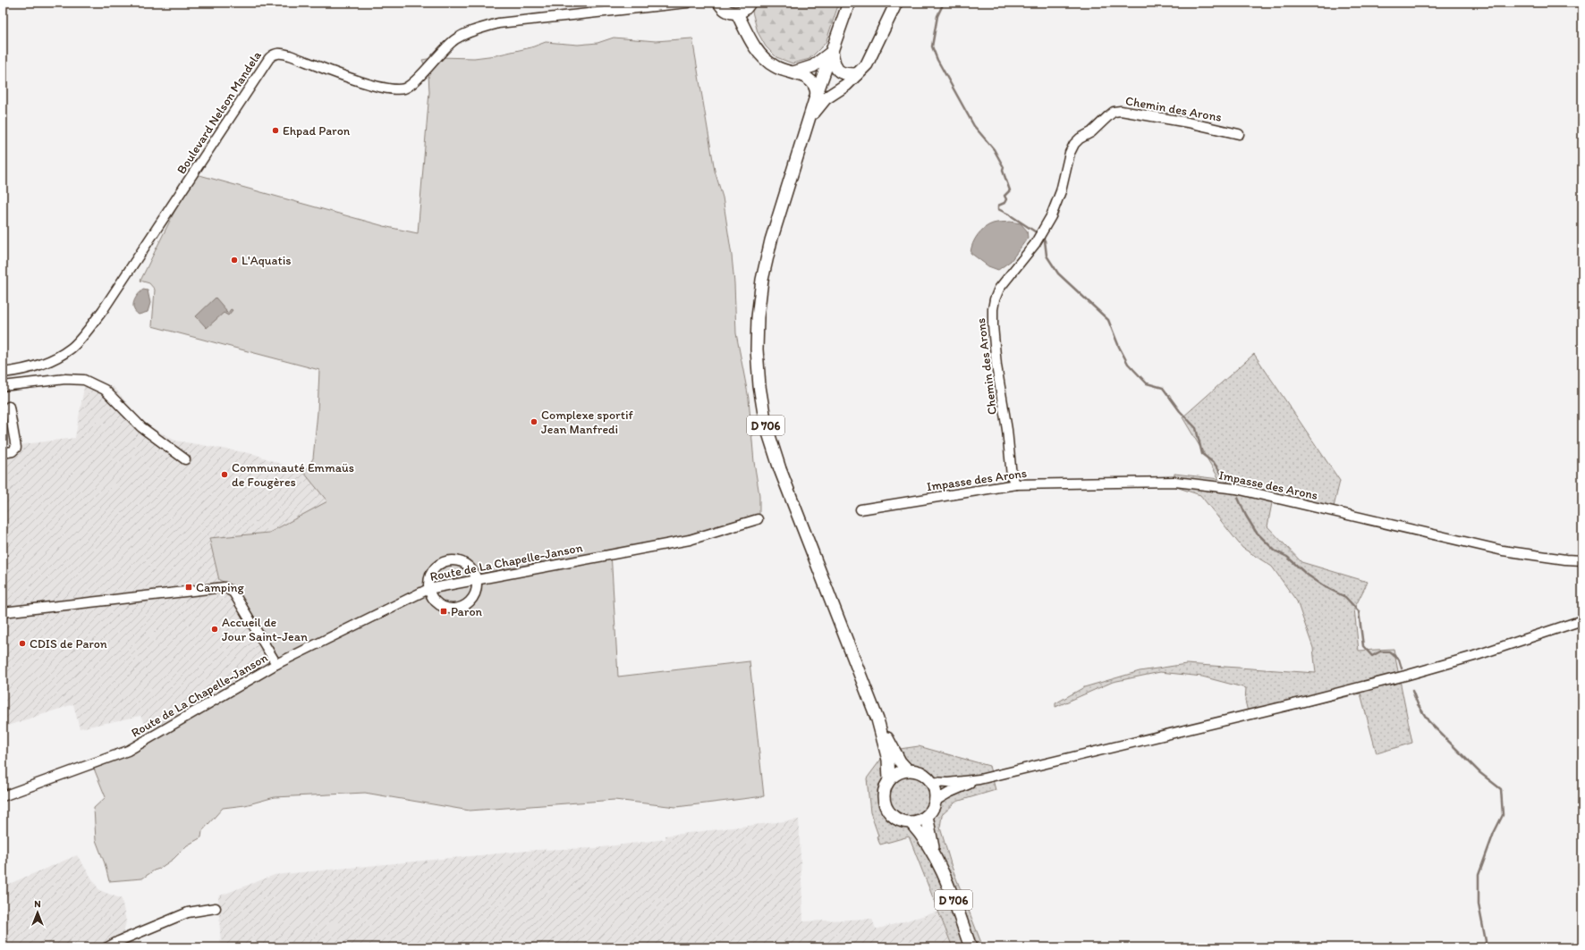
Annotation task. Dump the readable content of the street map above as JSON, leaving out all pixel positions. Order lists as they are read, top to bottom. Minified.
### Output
{"streets":{"main road":["D 706"],"street":["Chemin des Arons","Boulevard Nelson Mandela","Impasse des Arons","Route de La Chapelle-Janson"]},"crossings":[["Chemin des Arons","Impasse des Arons"]],"places":{"other":["Ehpad Paron","L'Aquatis","Complexe sportif Jean Manfredi","Communauté Emmaüs de Fougères","Accueil de Jour Saint-Jean","CDIS de Paron"],"transit":["Camping","Paron"]},"north":"top"}
